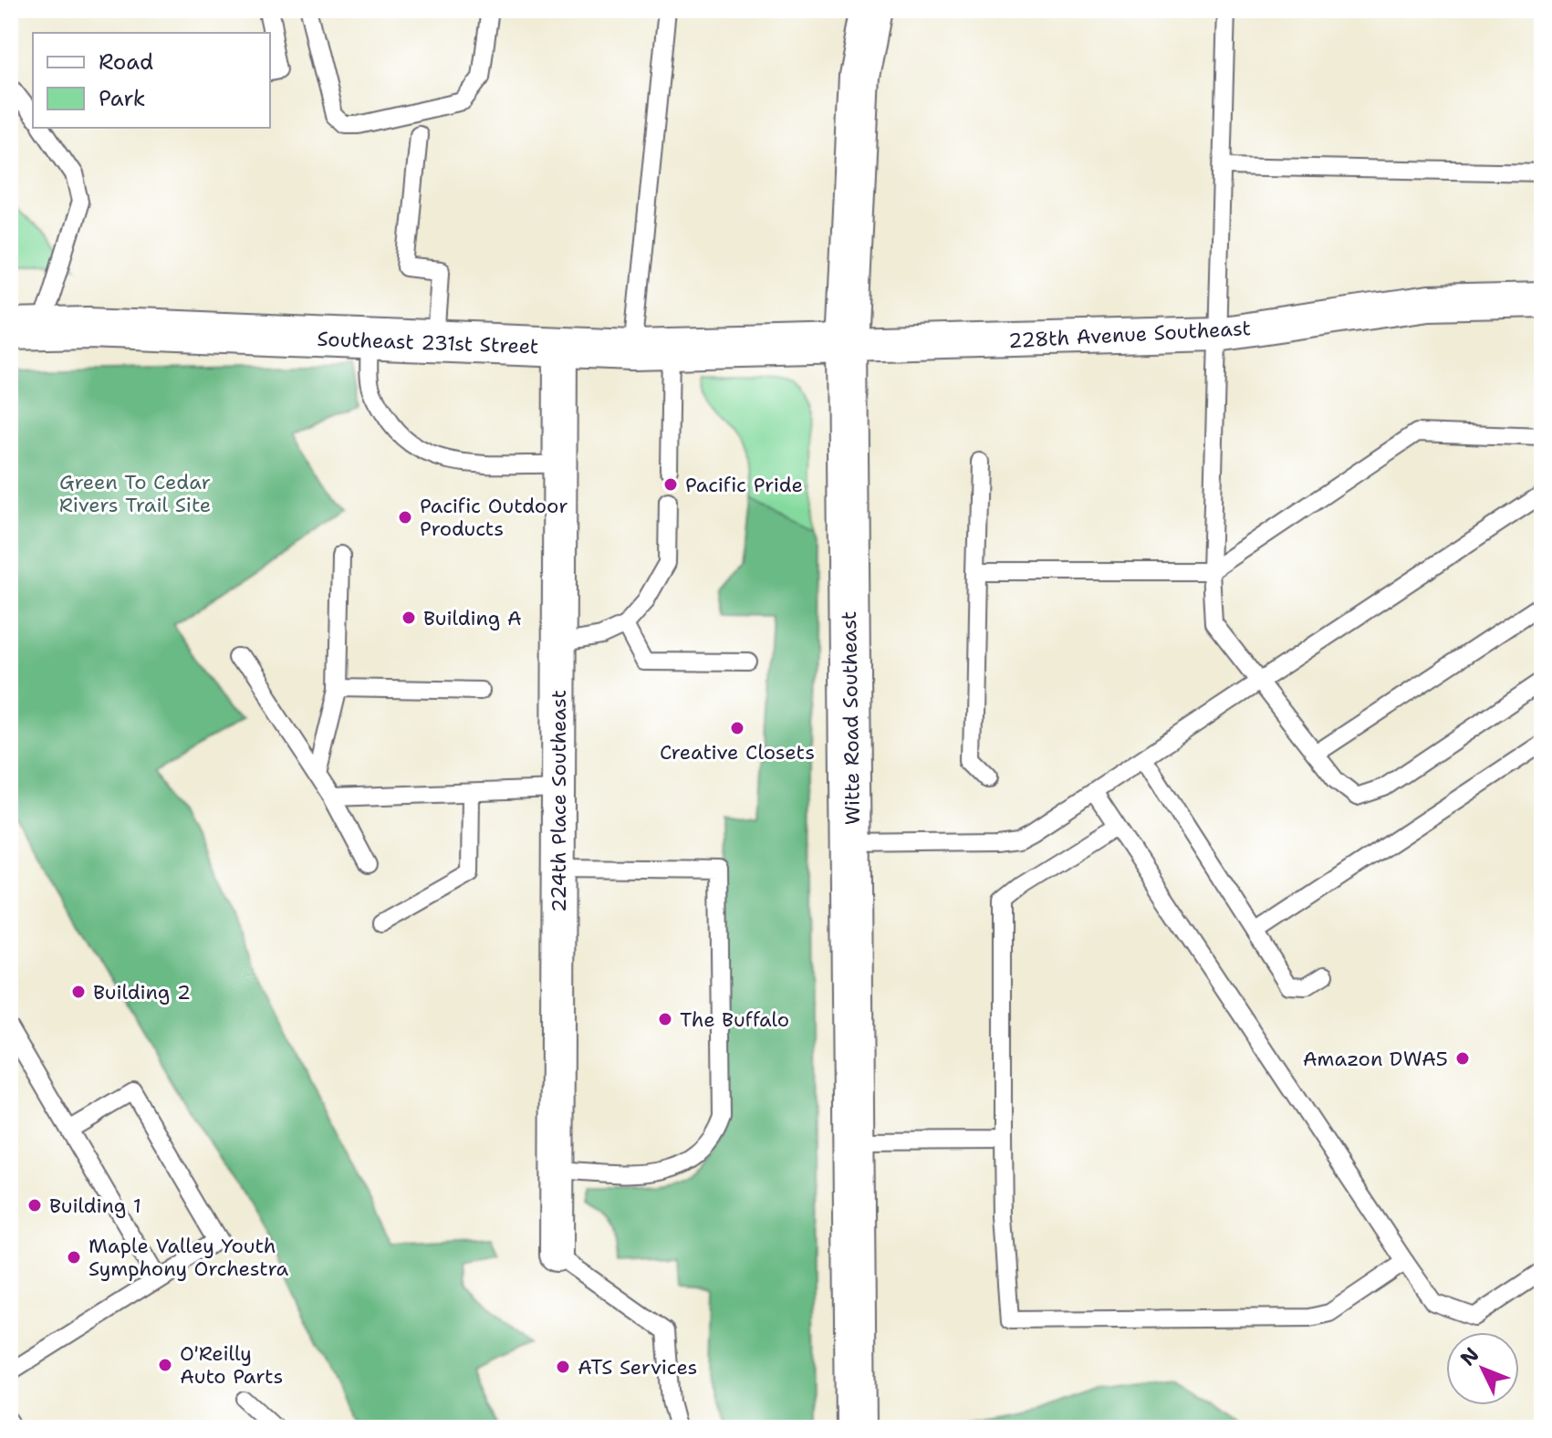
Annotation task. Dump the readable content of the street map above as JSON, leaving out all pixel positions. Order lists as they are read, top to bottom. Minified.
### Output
{"streets":{"street":["228th Avenue Southeast","Southeast 231st Street","Witte Road Southeast","224th Place Southeast"]},"crossings":[["228th Avenue Southeast","Southeast 231st Street"],["228th Avenue Southeast","Witte Road Southeast"],["Southeast 231st Street","Witte Road Southeast"],["Southeast 231st Street","224th Place Southeast"]],"parks":["Green To Cedar Rivers Trail Site"],"places":["Pacific Pride","Pacific Outdoor Products","Building A","Creative Closets","Building 2","The Buffalo","Amazon DWA5","Building 1","Maple Valley Youth Symphony Orchestra","O'Reilly Auto Parts","ATS Services"],"legend":["Road","Park"],"north":"top left"}
